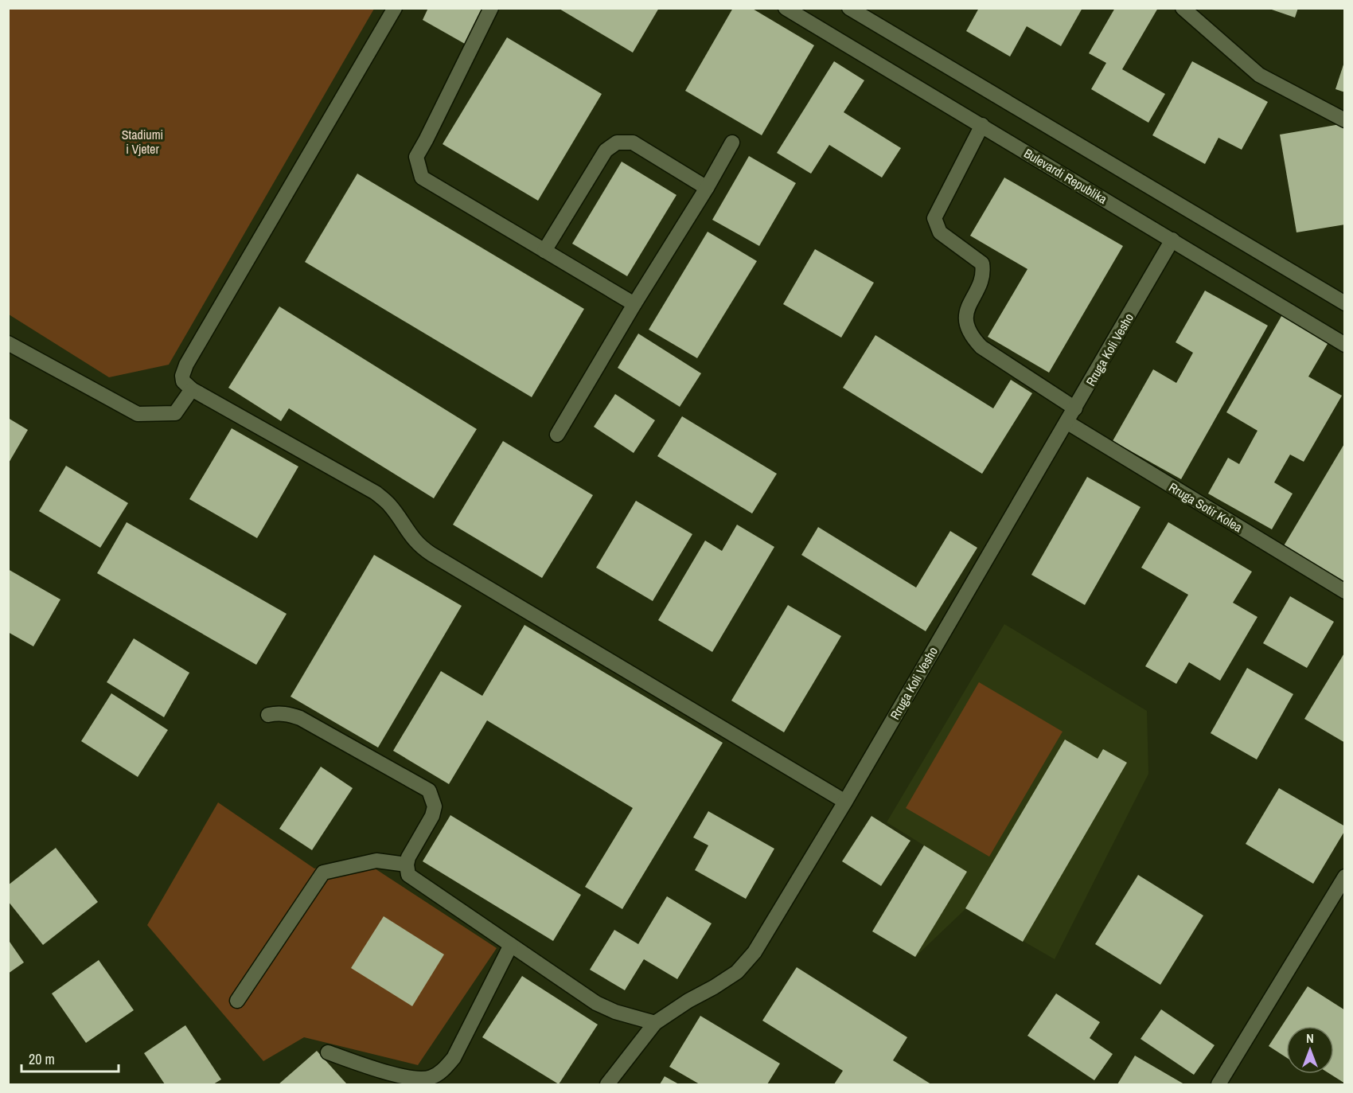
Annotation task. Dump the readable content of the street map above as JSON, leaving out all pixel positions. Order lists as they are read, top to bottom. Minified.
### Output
{"streets":{"street":["Bulevardi Republika","Rruga Koli Vesho","Rruga Sotir Kolea"]},"crossings":[["Bulevardi Republika","Rruga Koli Vesho"],["Rruga Koli Vesho","Rruga Sotir Kolea"]],"parks":["Stadiumi i Vjeter"],"scale_bar":"20 m","north":"top"}
